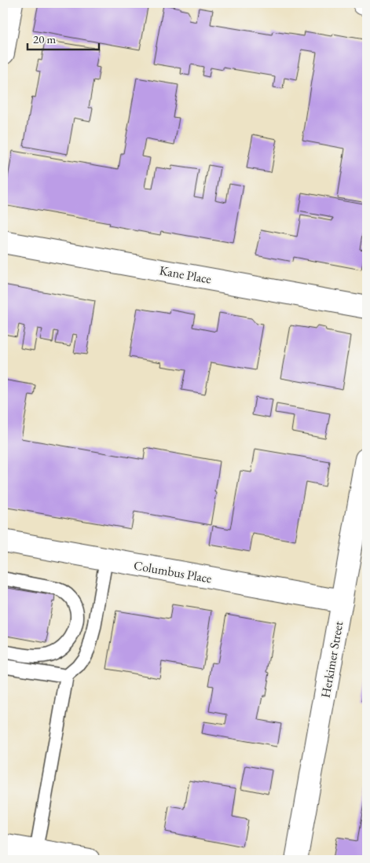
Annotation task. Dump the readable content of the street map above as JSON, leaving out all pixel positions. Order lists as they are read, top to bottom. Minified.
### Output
{"streets":{"street":["Kane Place","Columbus Place","Herkimer Street"]},"crossings":[["Columbus Place","Herkimer Street"]],"scale_bar":"20 m"}
